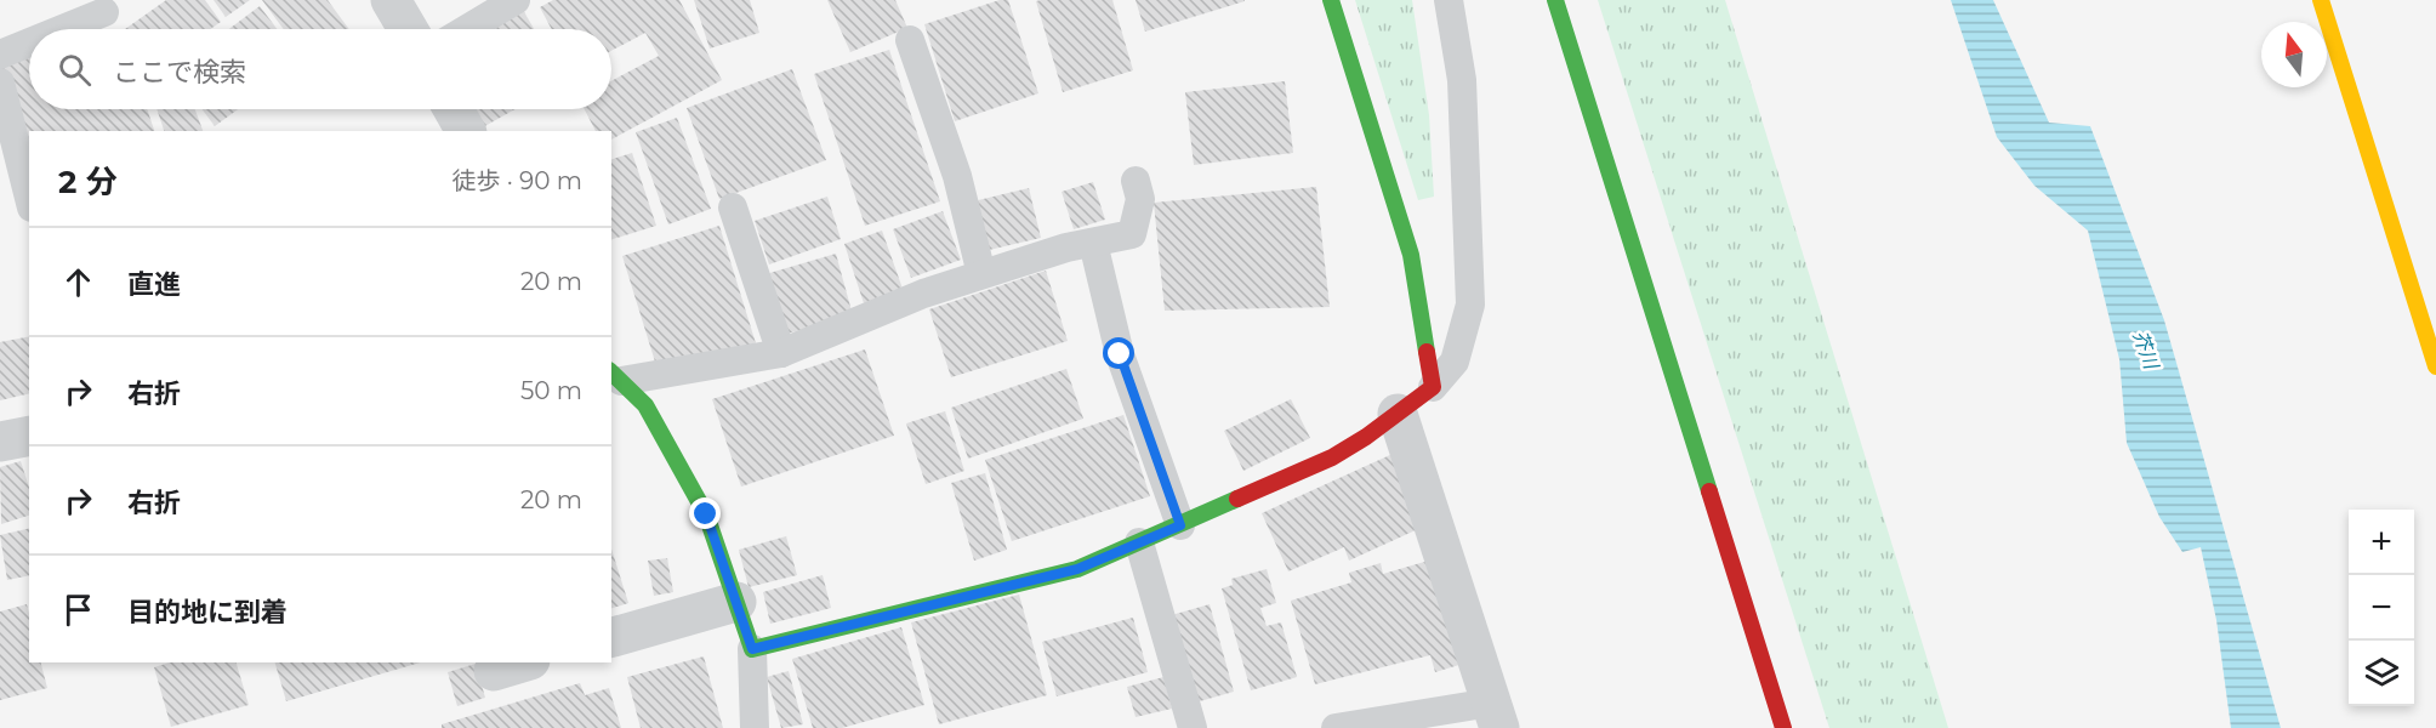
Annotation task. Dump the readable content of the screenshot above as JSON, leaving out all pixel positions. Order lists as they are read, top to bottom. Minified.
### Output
{"water":["芥川"],"north":"top","page":{"search":"ここで検索","heading":["2 分","徒歩 · 90 m"],"list":[["直進","20 m"],["右折","50 m"],["右折","20 m"],"目的地に到着"],"map_buttons":["+","−"]}}
